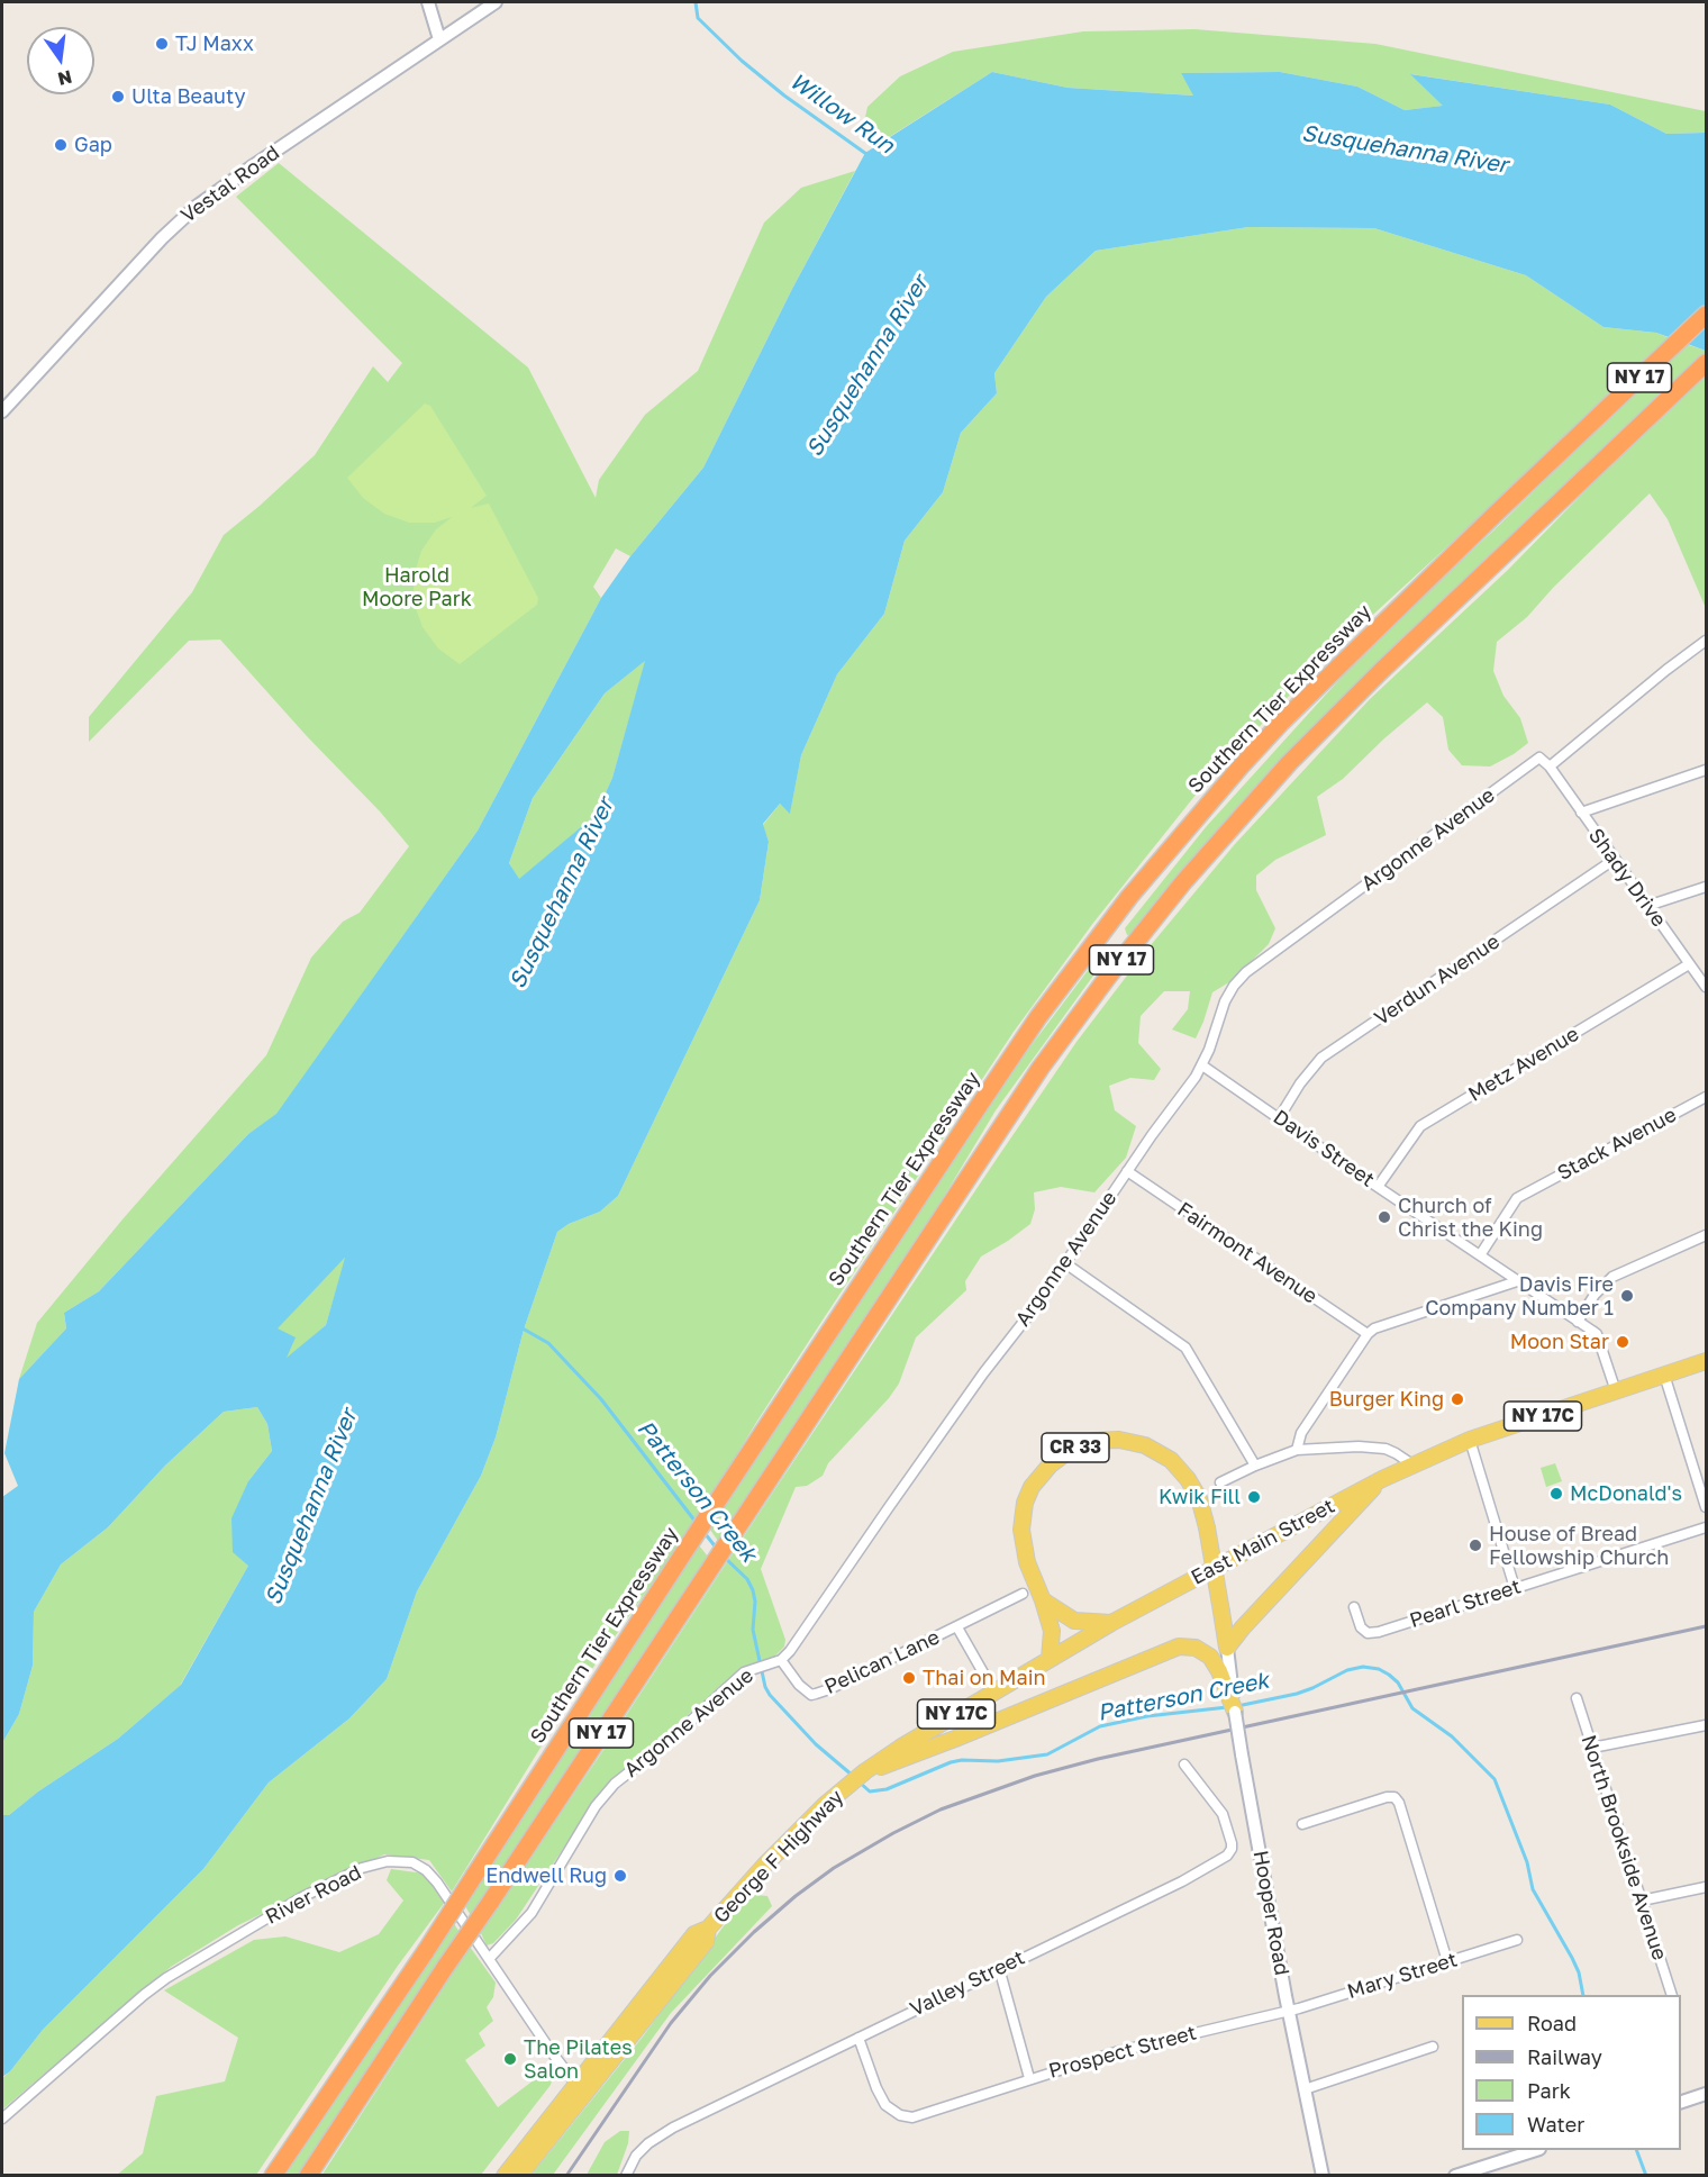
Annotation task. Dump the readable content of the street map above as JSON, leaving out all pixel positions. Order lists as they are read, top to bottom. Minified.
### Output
{"streets":{"highway":["NY 17","Southern Tier Expressway"],"main road":["NY 17C","CR 33","East Main Street","George F Highway"],"street":["Vestal Road","Argonne Avenue","Shady Drive","Verdun Avenue","Metz Avenue","Stack Avenue","Davis Street","Fairmont Avenue","Pearl Street","Pelican Lane","North Brookside Avenue","River Road","Hooper Road","Mary Street","Valley Street","Prospect Street"]},"crossings":[["Argonne Avenue","Shady Drive"],["Argonne Avenue","Davis Street"],["Argonne Avenue","Fairmont Avenue"],["Argonne Avenue","Pelican Lane"],["Argonne Avenue","River Road"],["Shady Drive","Verdun Avenue"],["Shady Drive","Metz Avenue"],["Verdun Avenue","Davis Street"],["Metz Avenue","Davis Street"],["Stack Avenue","Davis Street"],["Davis Street","East Main Street"],["CR 33","East Main Street"],["East Main Street","Pelican Lane"],["East Main Street","George F Highway"],["George F Highway","River Road"],["Hooper Road","Mary Street"],["Hooper Road","Prospect Street"],["Mary Street","Prospect Street"],["Valley Street","Prospect Street"]],"water":["Willow Run","Susquehanna River","Patterson Creek"],"parks":["Harold Moore Park"],"places":["TJ Maxx","Ulta Beauty","Gap","Church of Christ the King","Davis Fire Company Number 1","Moon Star","Burger King","McDonald's","Kwik Fill","House of Bread Fellowship Church","Thai on Main","Endwell Rug","The Pilates Salon"],"legend":["Road","Railway","Park","Water"],"north":"bottom"}
